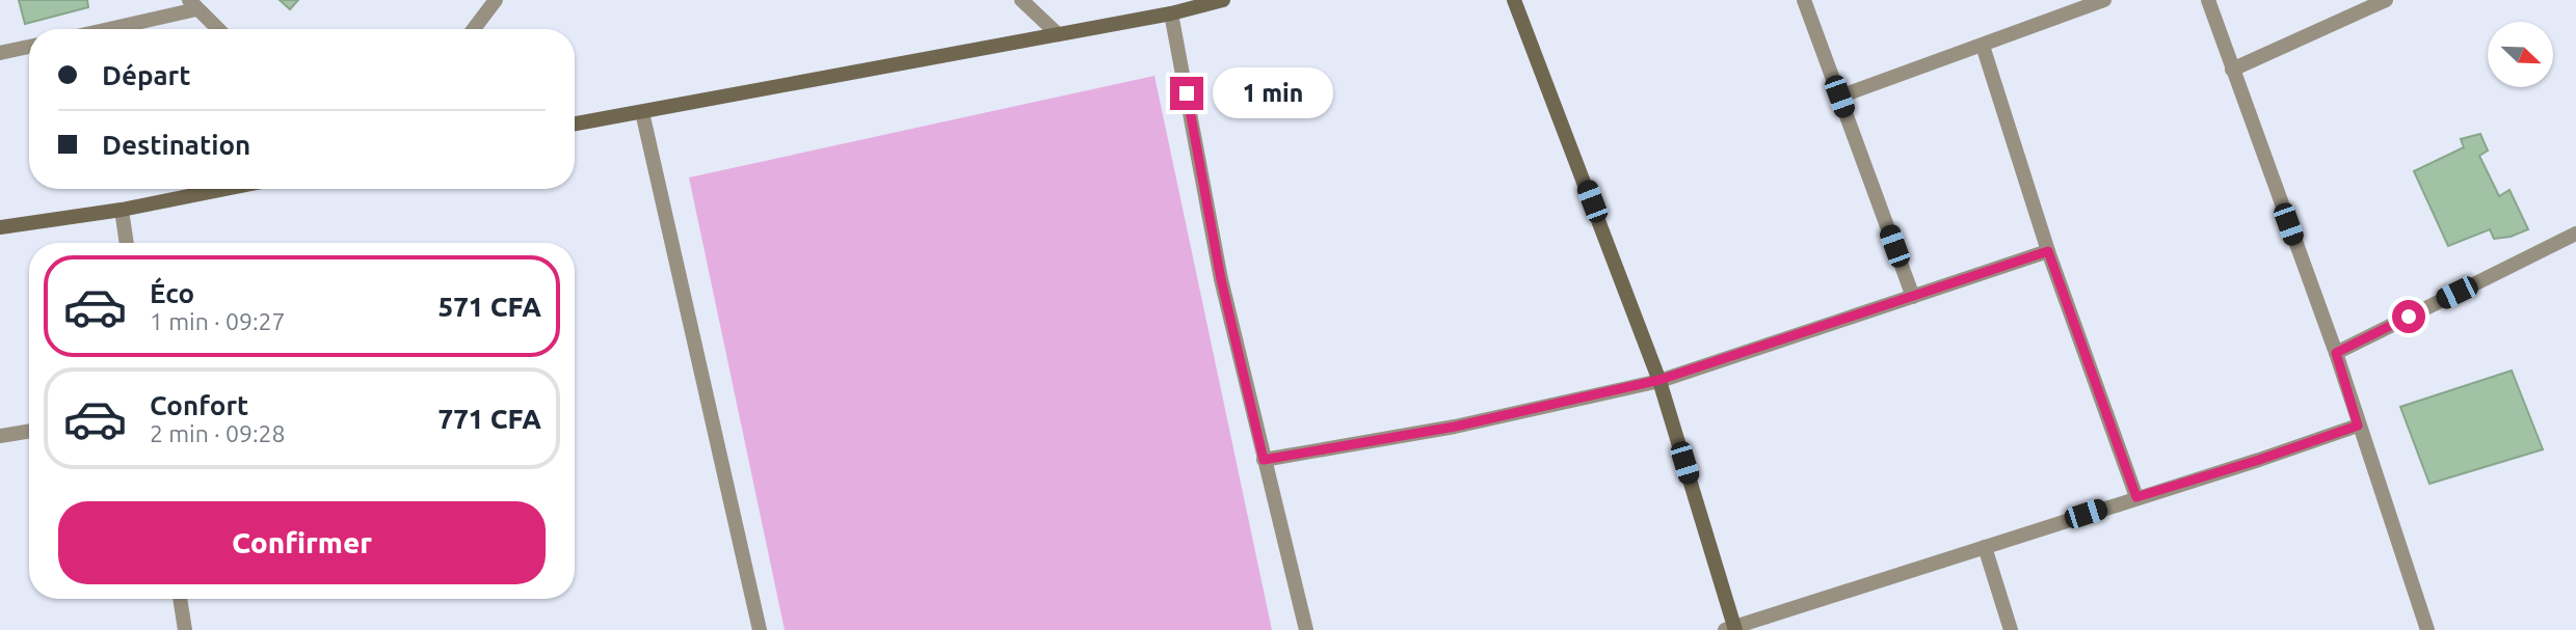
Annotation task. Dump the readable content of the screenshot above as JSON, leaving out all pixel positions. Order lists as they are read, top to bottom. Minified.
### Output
{"north":"bottom right","page":{"banner":["Départ","Destination"],"bubble":"1 min","list":[{"name":"Éco","note":"1 min · 09:27","value":"571 CFA"},{"name":"Confort","note":"2 min · 09:28","value":"771 CFA"}],"buttons":"Confirmer"}}
